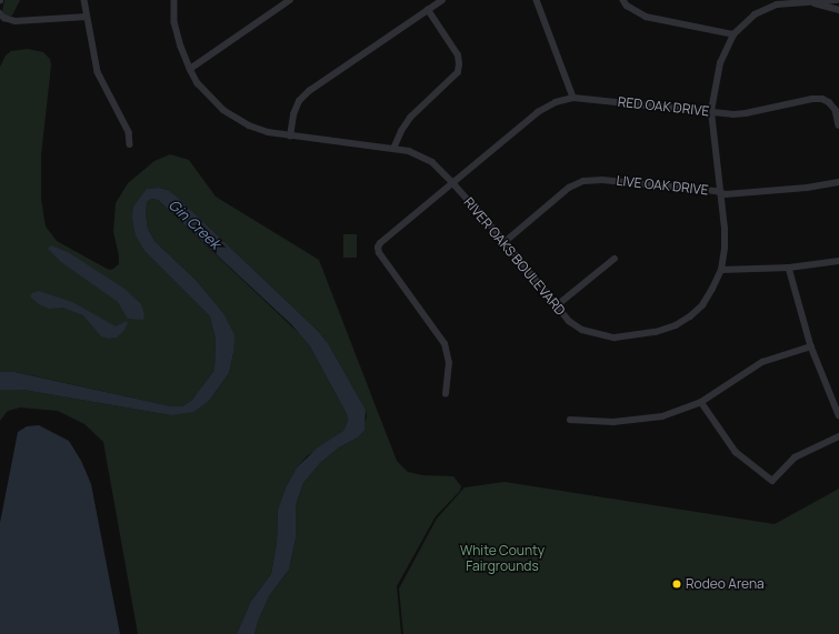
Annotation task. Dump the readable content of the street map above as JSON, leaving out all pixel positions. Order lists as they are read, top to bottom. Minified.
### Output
{"streets":{"street":["RED OAK DRIVE","LIVE OAK DRIVE","RIVER OAKS BOULEVARD"]},"crossings":[["RED OAK DRIVE","RIVER OAKS BOULEVARD"],["LIVE OAK DRIVE","RIVER OAKS BOULEVARD"]],"water":["Gin Creek"],"parks":["White County Fairgrounds"],"places":["Rodeo Arena"]}
